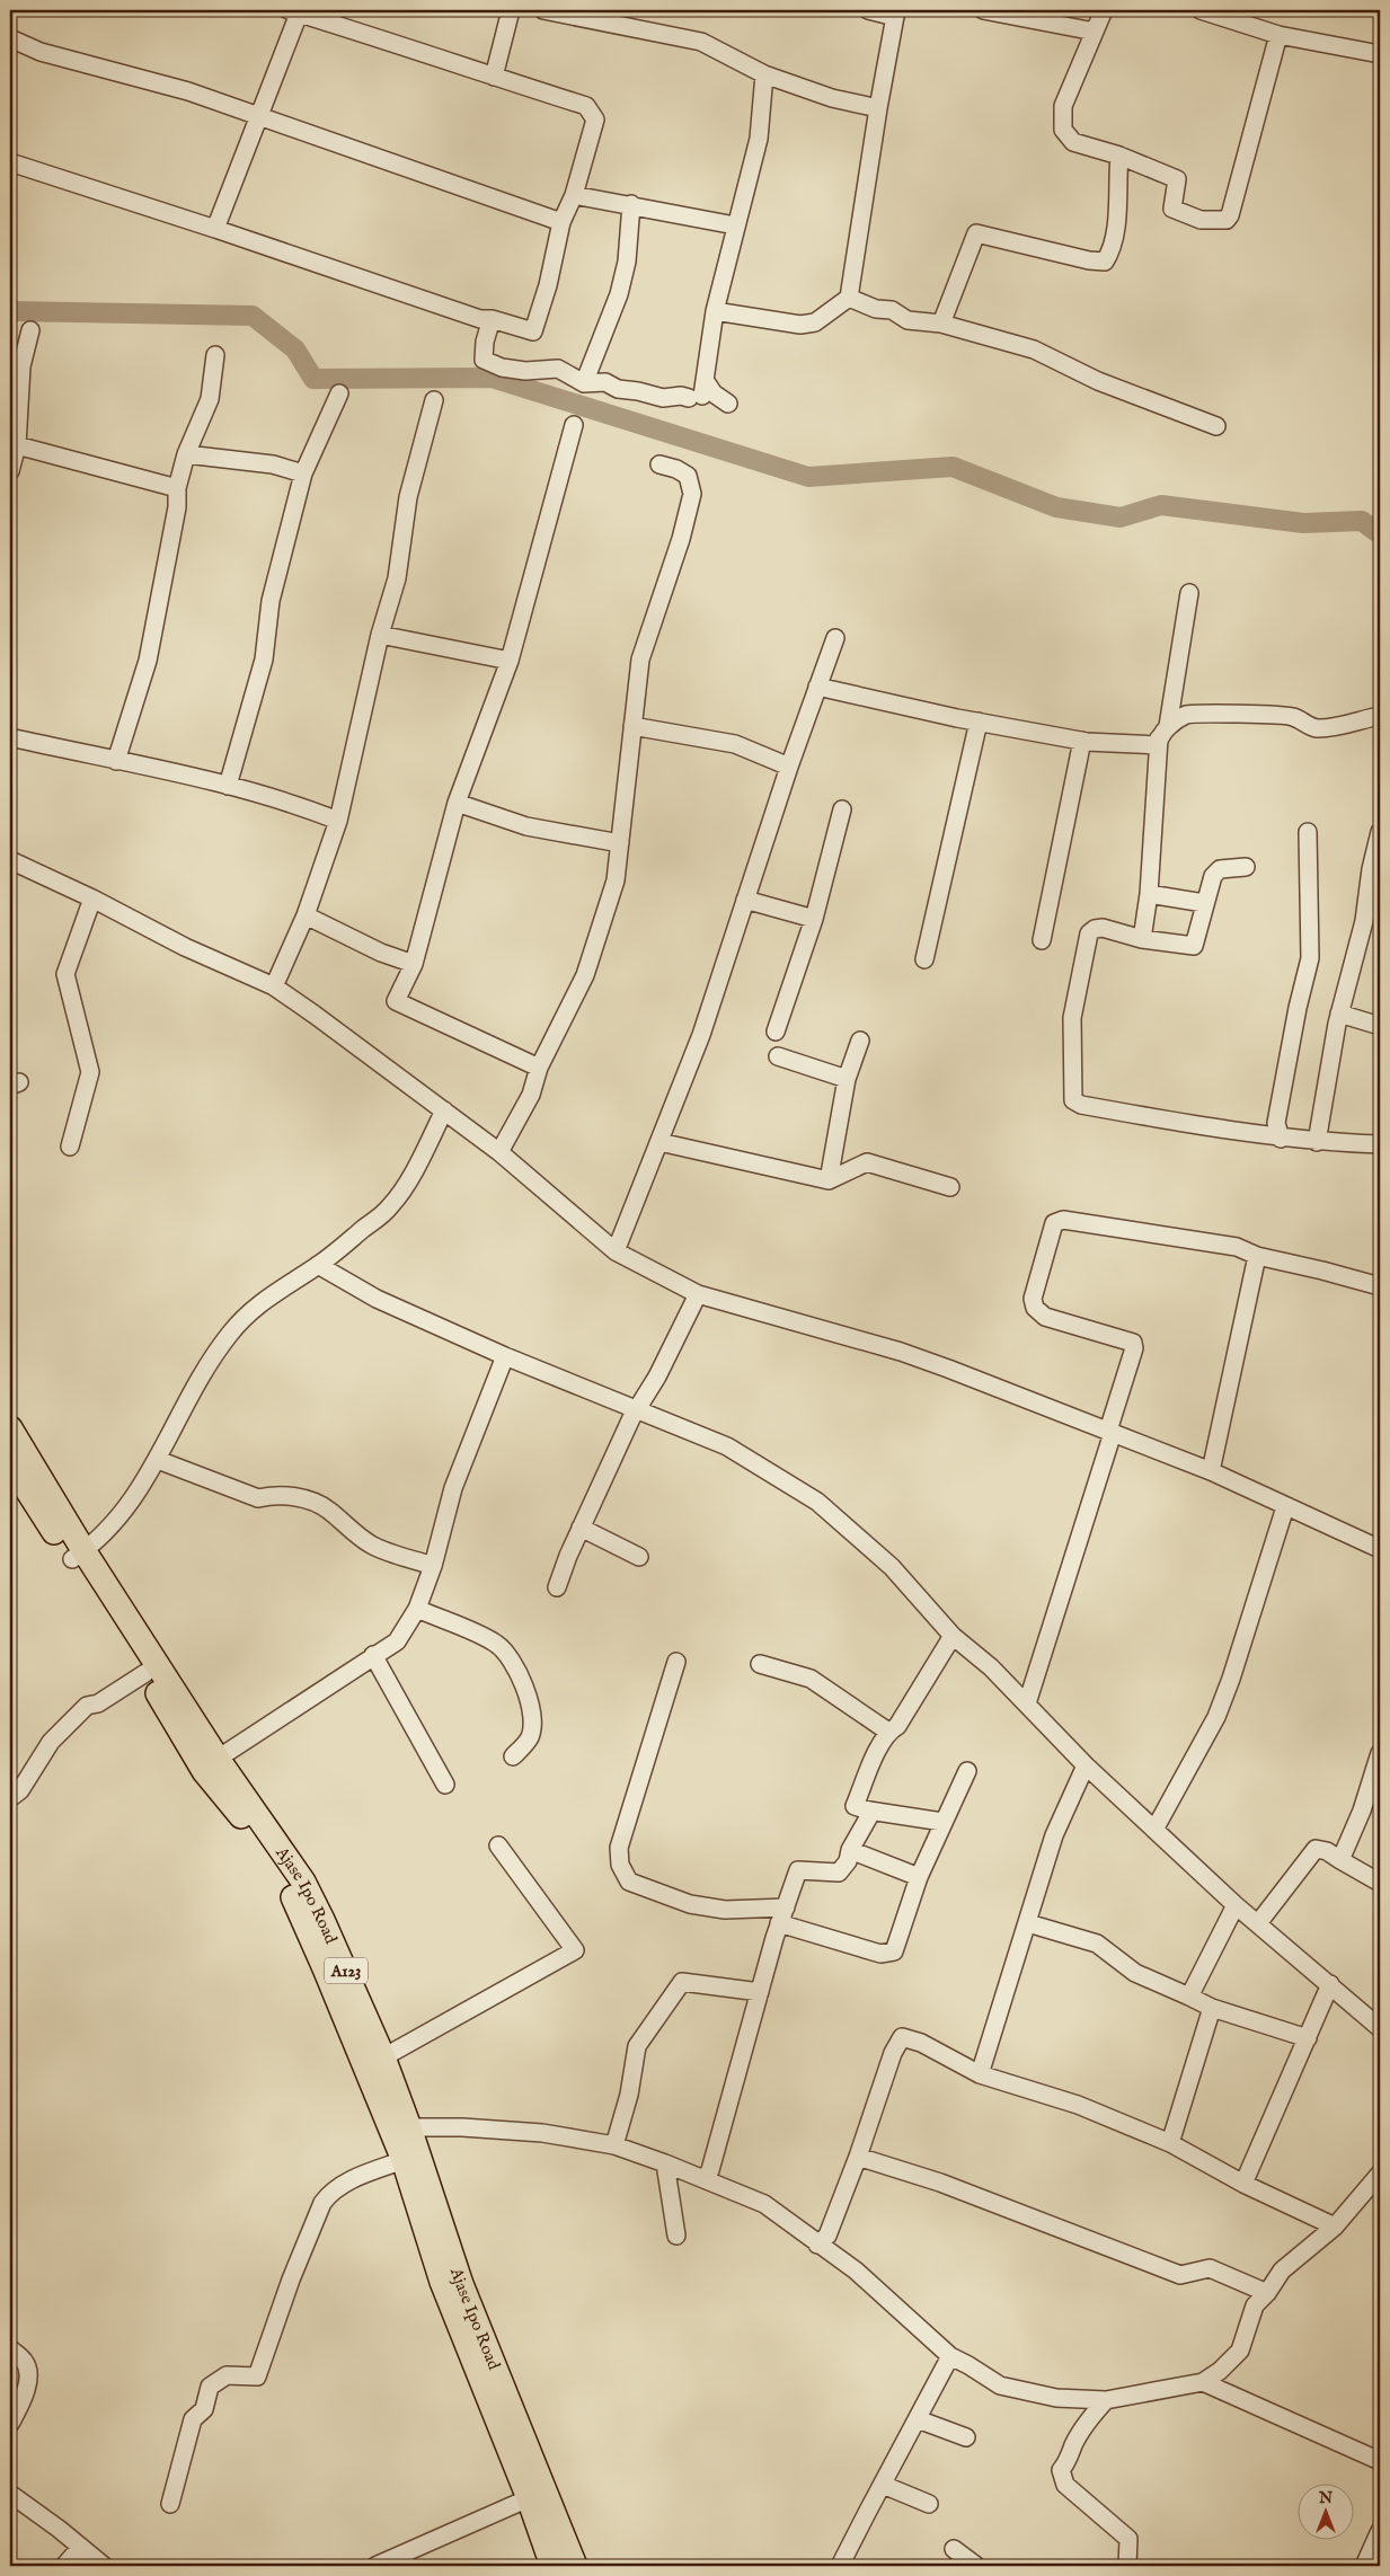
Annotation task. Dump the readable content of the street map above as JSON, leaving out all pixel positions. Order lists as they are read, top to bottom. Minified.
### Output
{"streets":{"highway":["Ajase Ipo Road","A123"]},"north":"top"}
